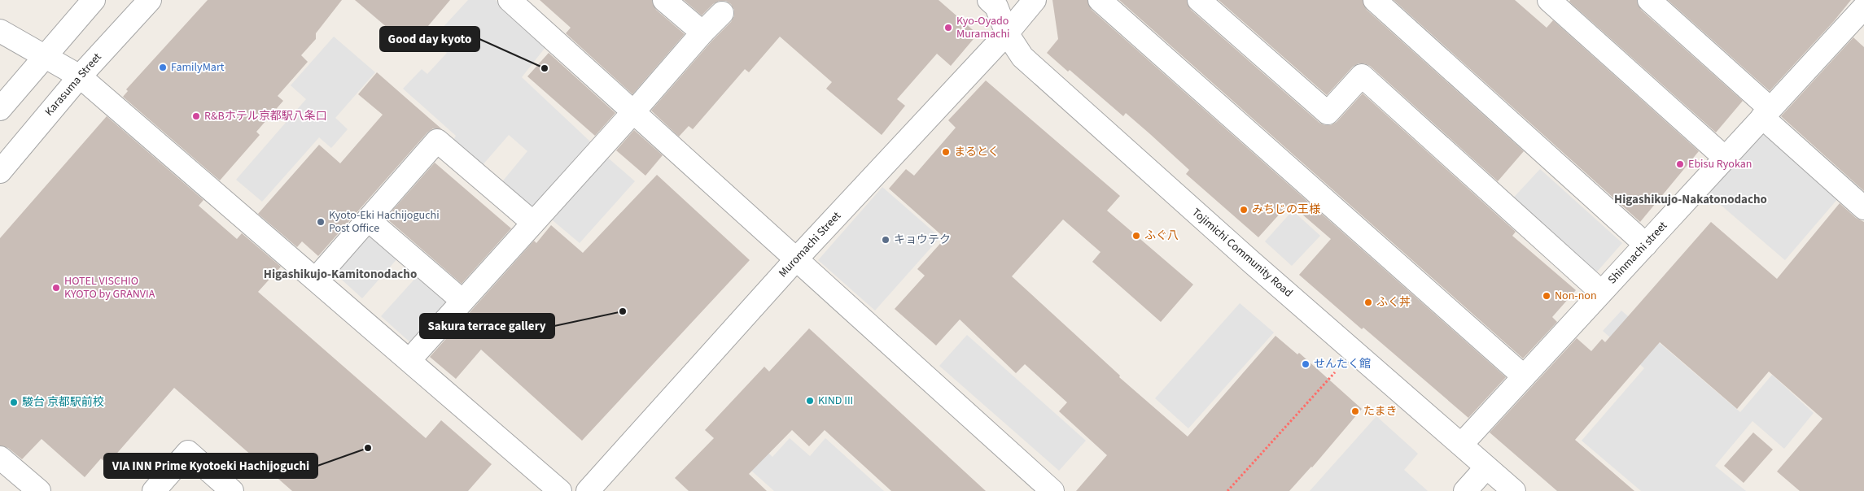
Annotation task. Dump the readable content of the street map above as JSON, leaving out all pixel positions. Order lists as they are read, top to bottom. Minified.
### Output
{"streets":{"street":["Karasuma Street","Muromachi Street","Tojimichi Community Road","Shinmachi street"]},"crossings":[["Muromachi Street","Tojimichi Community Road"],["Tojimichi Community Road","Shinmachi street"]],"districts":["Higashikujo-Nakatonodacho","Higashikujo-Kamitonodacho"],"places":["Kyo-Oyado Muramachi","FamilyMart","Good day kyoto","R&Bホテル京都駅八条口","まるとく","Ebisu Ryokan","みちじの王様","Kyoto-Eki Hachijoguchi Post Office","ふぐ八","キョウテク","HOTEL VISCHIO KYOTO by GRANVIA","Non-non","ふく丼","Sakura terrace gallery","せんたく館","KIND III","駿台 京都駅前校","たまき","VIA INN Prime Kyotoeki Hachijoguchi"]}
